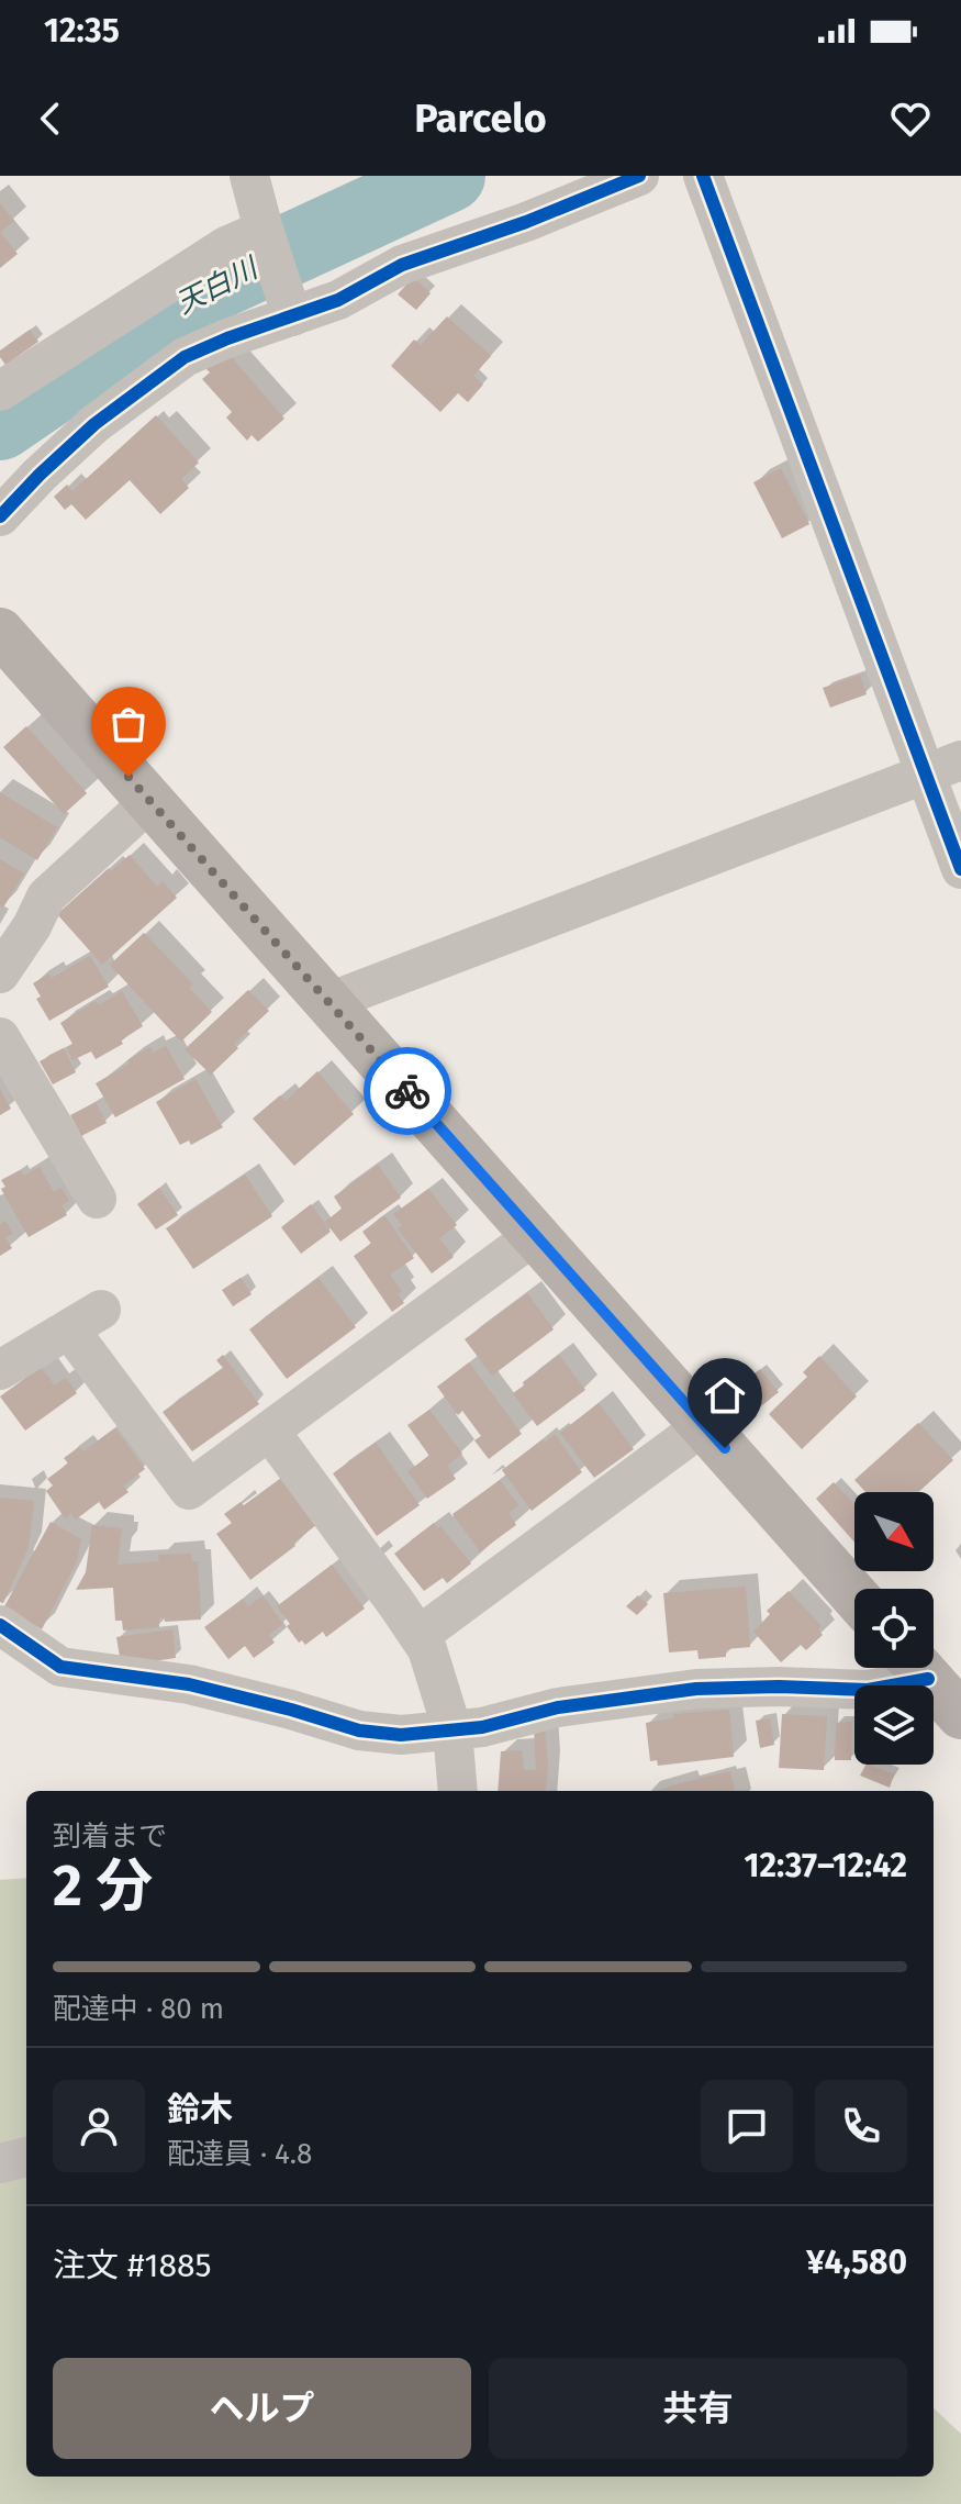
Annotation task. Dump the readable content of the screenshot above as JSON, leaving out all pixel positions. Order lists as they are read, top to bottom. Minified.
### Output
{"water":["天白川"],"north":"bottom right","page":{"status":"12:35","header":"Parcelo","heading":["2 分","到着まで","12:37–12:42"],"panel":["鈴木","配達員 · 4.8","注文 #1885","¥4,580"],"bar":"配達中 · 80 m","buttons":["ヘルプ","共有"]}}
